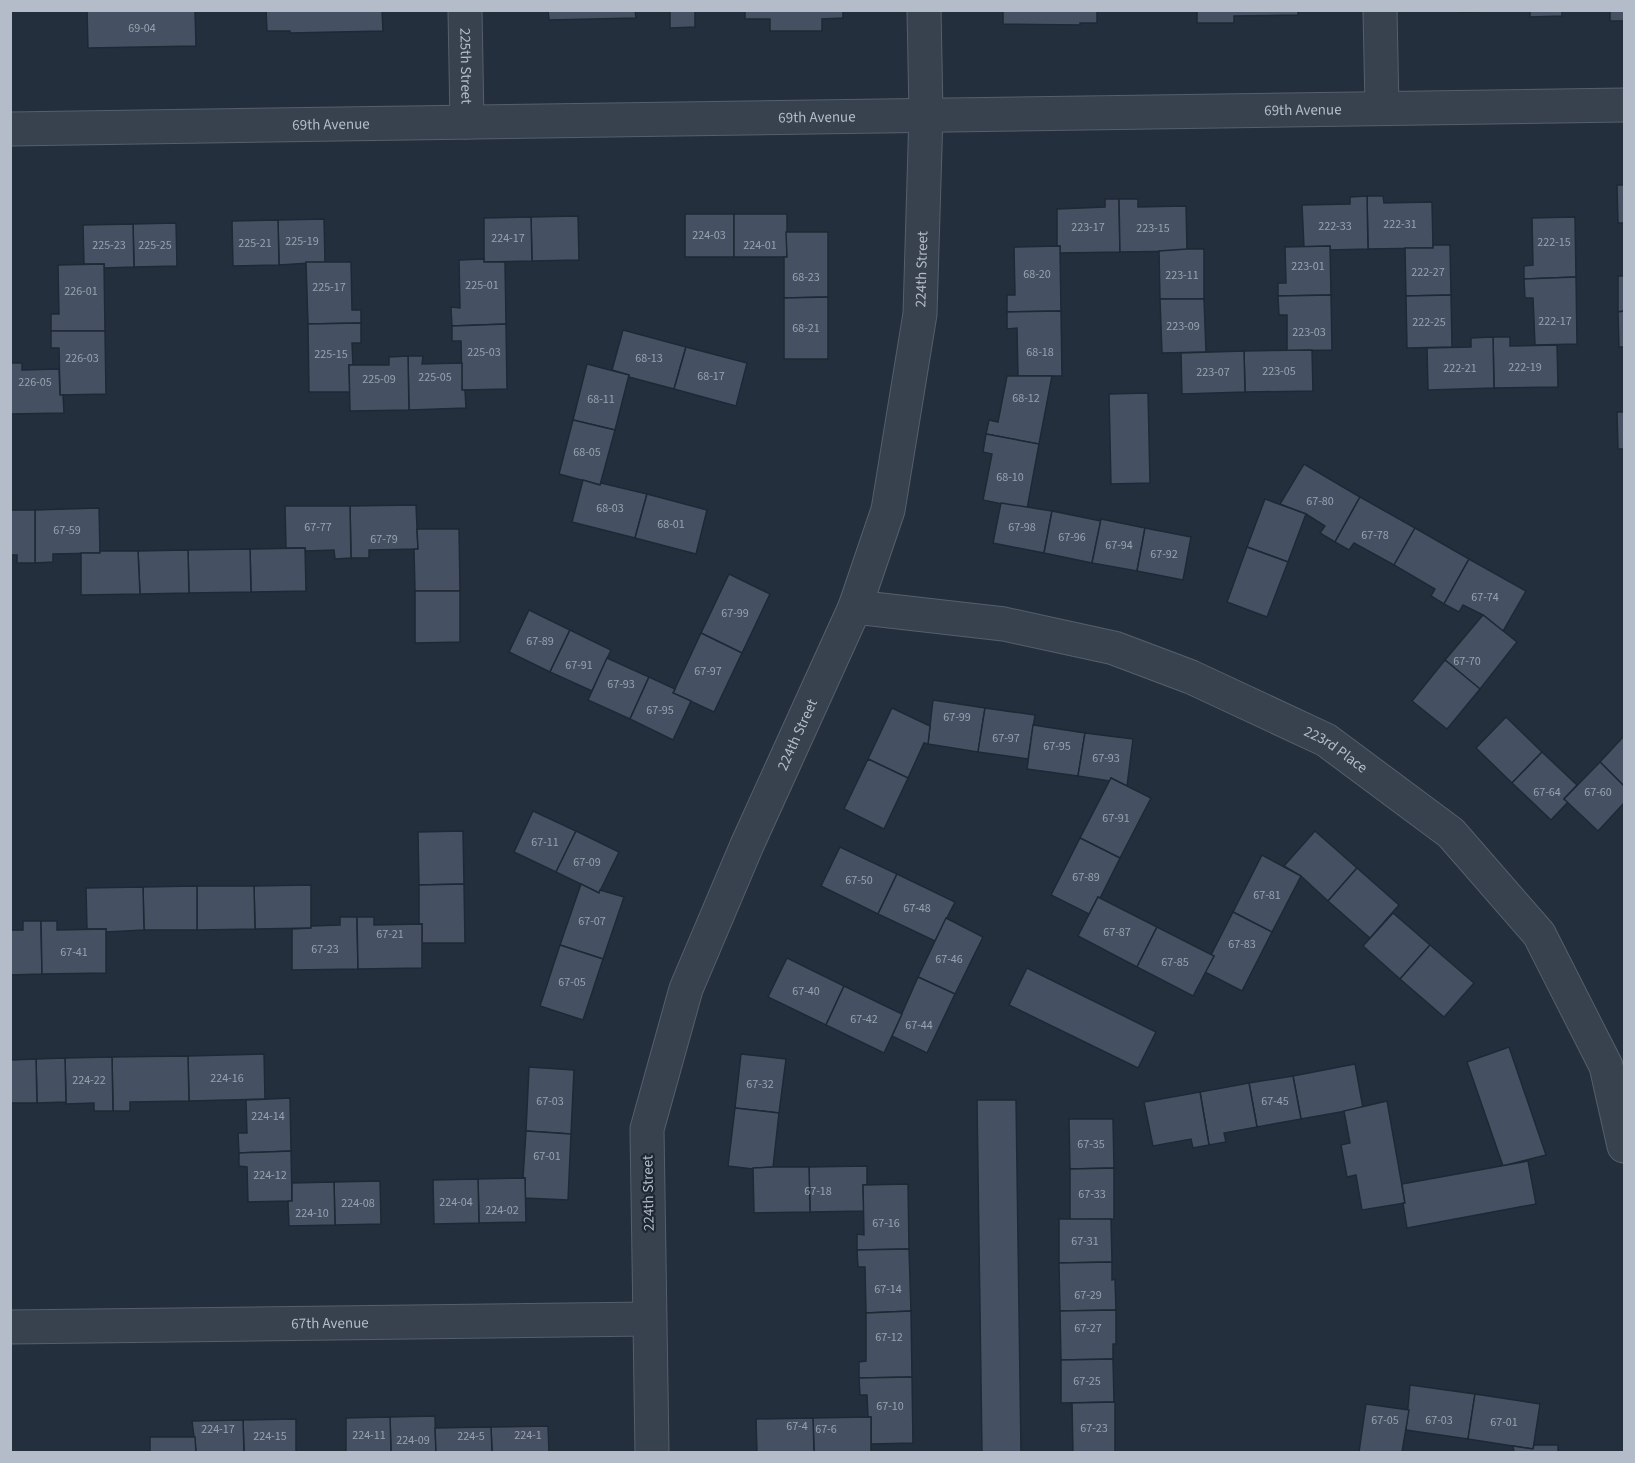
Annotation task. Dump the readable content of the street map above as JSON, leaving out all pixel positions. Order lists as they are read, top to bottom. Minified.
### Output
{"streets":{"street":["225th Street","69th Avenue","224th Street","223rd Place","67th Avenue"]},"crossings":[["225th Street","69th Avenue"],["69th Avenue","224th Street"],["224th Street","223rd Place"],["224th Street","67th Avenue"]],"house_numbers":["69-04","222-31","222-33","223-17","223-15","224-03","224-17","225-19","222-15","225-21","225-23","225-25","224-01","223-01","222-27","68-20","223-11","68-23","225-01","225-17","226-01","222-17","222-25","223-09","68-21","223-03","225-03","68-18","225-15","226-03","68-13","222-19","222-21","223-05","223-07","68-17","225-05","225-09","226-05","68-12","68-11","68-05","68-10","67-80","68-03","68-01","67-77","67-98","67-59","67-78","67-96","67-79","67-94","67-92","67-74","67-99","67-89","67-70","67-91","67-97","67-93","67-95","67-99","67-97","67-95","67-93","67-64","67-60","67-91","67-11","67-09","67-89","67-50","67-81","67-48","67-07","67-87","67-21","67-83","67-23","67-41","67-46","67-85","67-05","67-40","67-42","67-44","224-16","224-22","67-32","67-03","67-45","224-14","67-35","67-01","224-12","67-18","67-33","224-04","224-08","224-02","224-10","67-16","67-31","67-14","67-29","67-27","67-12","67-25","67-10","67-05","67-03","67-01","67-4","67-23","224-17","67-6","224-11","224-1","224-15","224-5","224-09"]}
